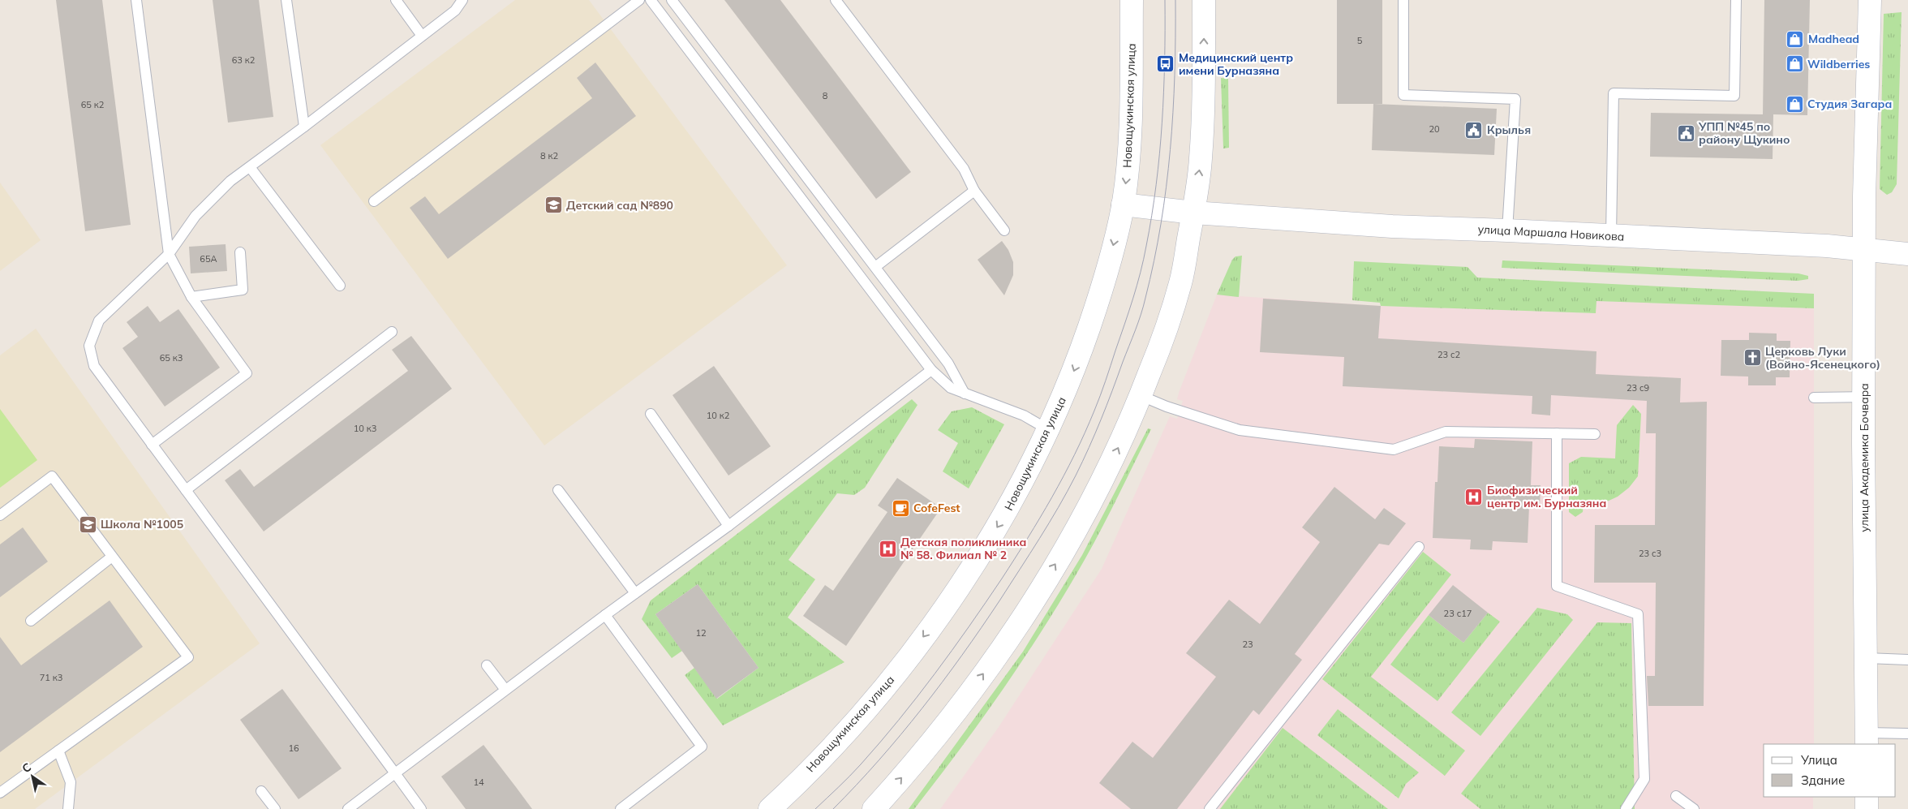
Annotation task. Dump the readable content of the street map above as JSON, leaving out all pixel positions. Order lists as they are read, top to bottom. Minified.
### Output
{"streets":{"main road":["Новощукинская улица","улица Маршала Новикова","улица Академика Бочвара"]},"crossings":[["Новощукинская улица","улица Маршала Новикова"],["улица Маршала Новикова","улица Академика Бочвара"]],"places":{"shop":["Madhead","Wildberries","Студия Загара"],"bus stop":["Медицинский центр имени Бурназяна"],"public building":["Крылья","УПП №45 по району Щукино"],"school or university":["Детский сад №890","Школа №1005"],"church":["Церковь Луки (Войно-Ясенецкого)"],"hospital":["Биофизический центр им. Бурназяна","Детская поликлиника № 58. Филиал № 2"],"cafe":["CofeFest"]},"house_numbers":["5","63 к2","8","65 к2","20","8 к2","65А","23 с2","65 к3","23 с9","10 к2","10 к3","23 с3","23 с17","12","23","71 к3","16","14"],"legend":["Улица","Здание"],"north":"top left"}
